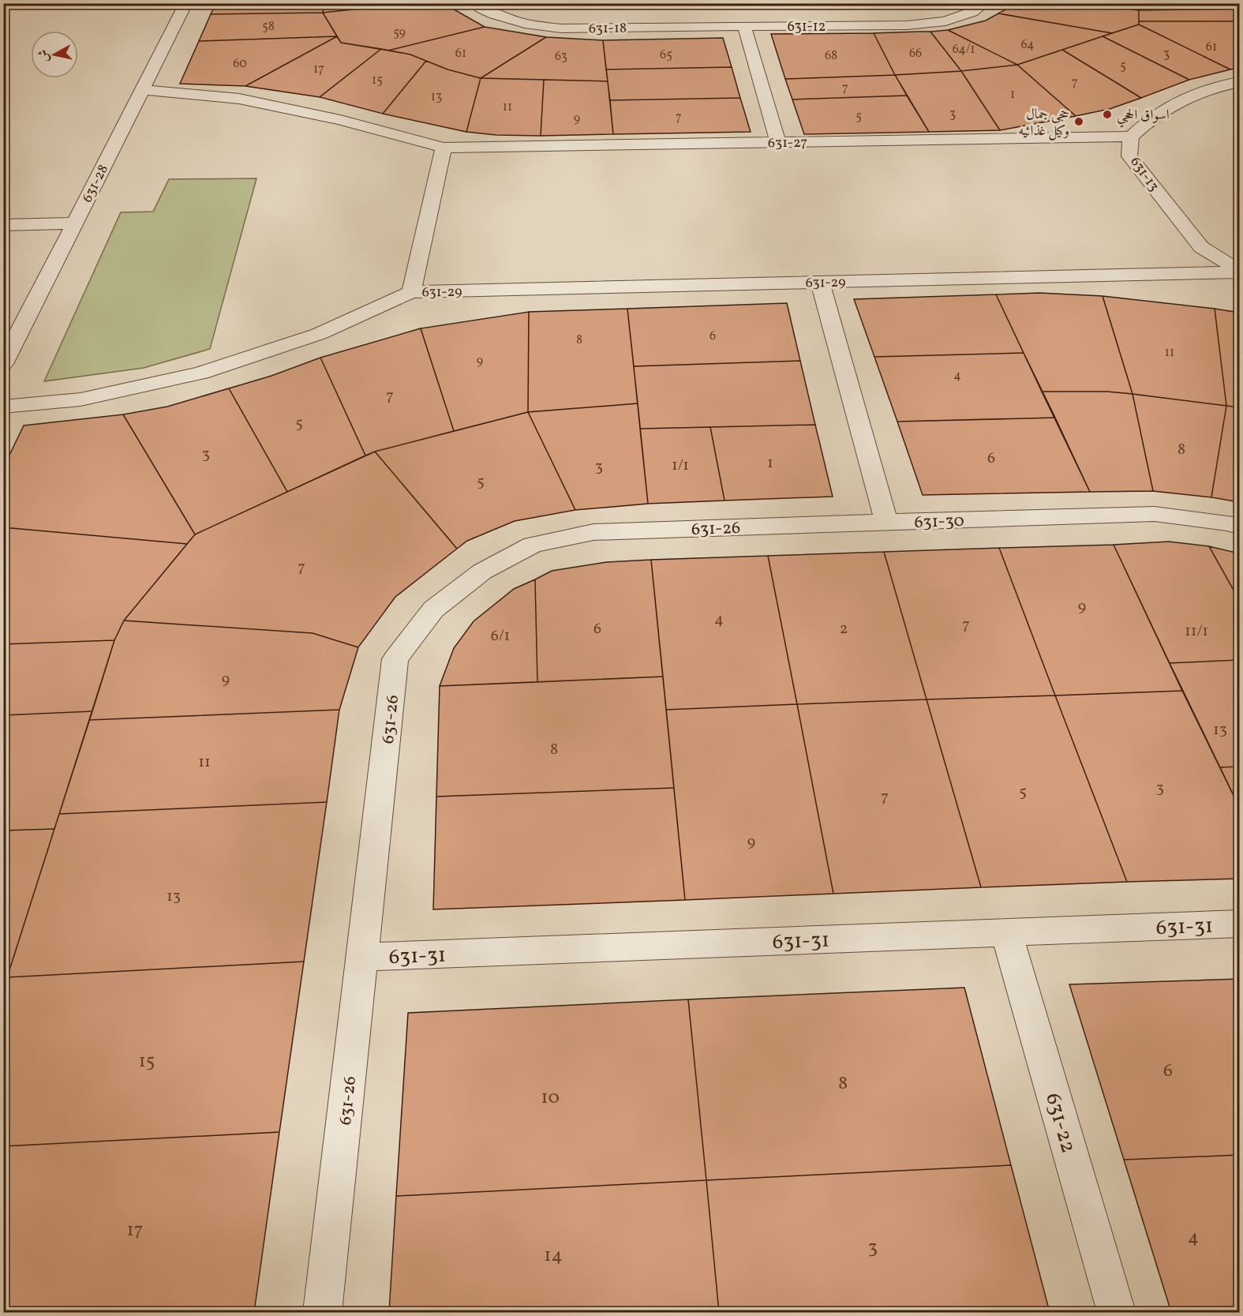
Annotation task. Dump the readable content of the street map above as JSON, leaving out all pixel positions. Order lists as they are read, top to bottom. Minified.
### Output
{"streets":{"street":["631-12","631-18","631-27","631-13","631-28","631-29","631-30","631-26","631-31","631-22"]},"crossings":[["631-12","631-18"],["631-27","631-13"],["631-27","631-28"],["631-13","631-29"],["631-30","631-26"],["631-26","631-31"],["631-31","631-22"]],"places":["اسواق الحجي","حجي جمال وكيل غذائيه"],"house_numbers":["58","59","64","61","64/1","61","66","3","65","68","63","60","5","17","15","7","7","1","13","11","3","5","7","9","6","8","11","9","4","7","5","8","3","6","1","1/1","3","5","7","9","4","7","6","2","11/1","6/1","9","13","8","11","3","5","7","9","13","15","6","8","10","17","4","3","14"],"north":"left"}
